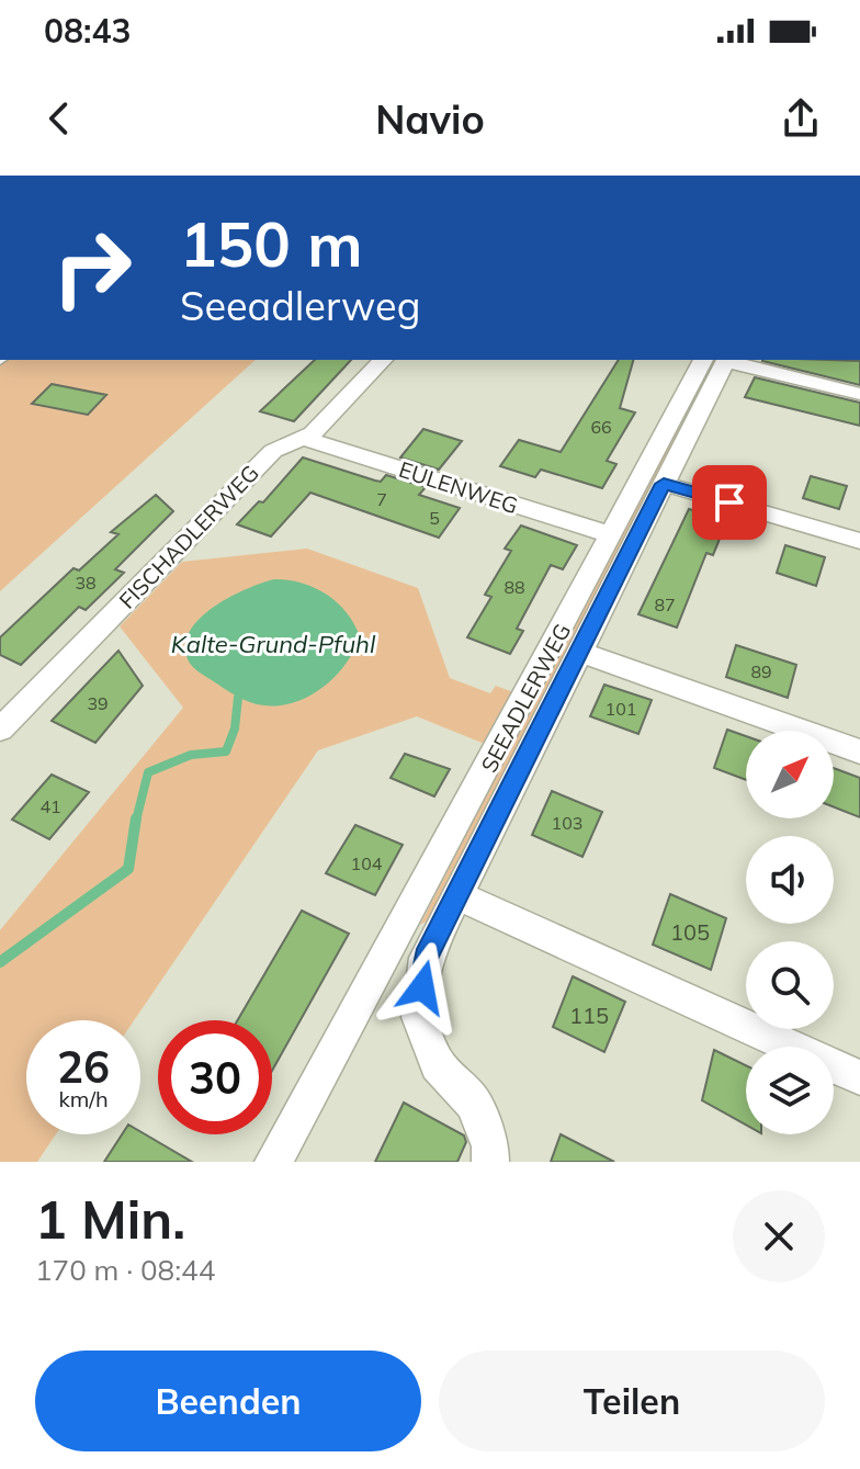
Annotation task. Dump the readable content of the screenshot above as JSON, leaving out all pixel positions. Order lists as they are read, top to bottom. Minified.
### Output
{"streets":{"street":["EULENWEG","FISCHADLERWEG","SEEADLERWEG"]},"crossings":[["EULENWEG","FISCHADLERWEG"],["EULENWEG","SEEADLERWEG"]],"water":["Kalte-Grund-Pfuhl"],"house_numbers":["66","7","5","38","88","87","89","39","101","41","103","104","105","115"],"north":"top right","page":{"status":"08:43","header":"Navio","turn":["150 m","Seeadlerweg"],"speed":"26 km/h","limit":"30","heading":["1 Min.","170 m · 08:44"],"buttons":["Beenden","Teilen"]}}
